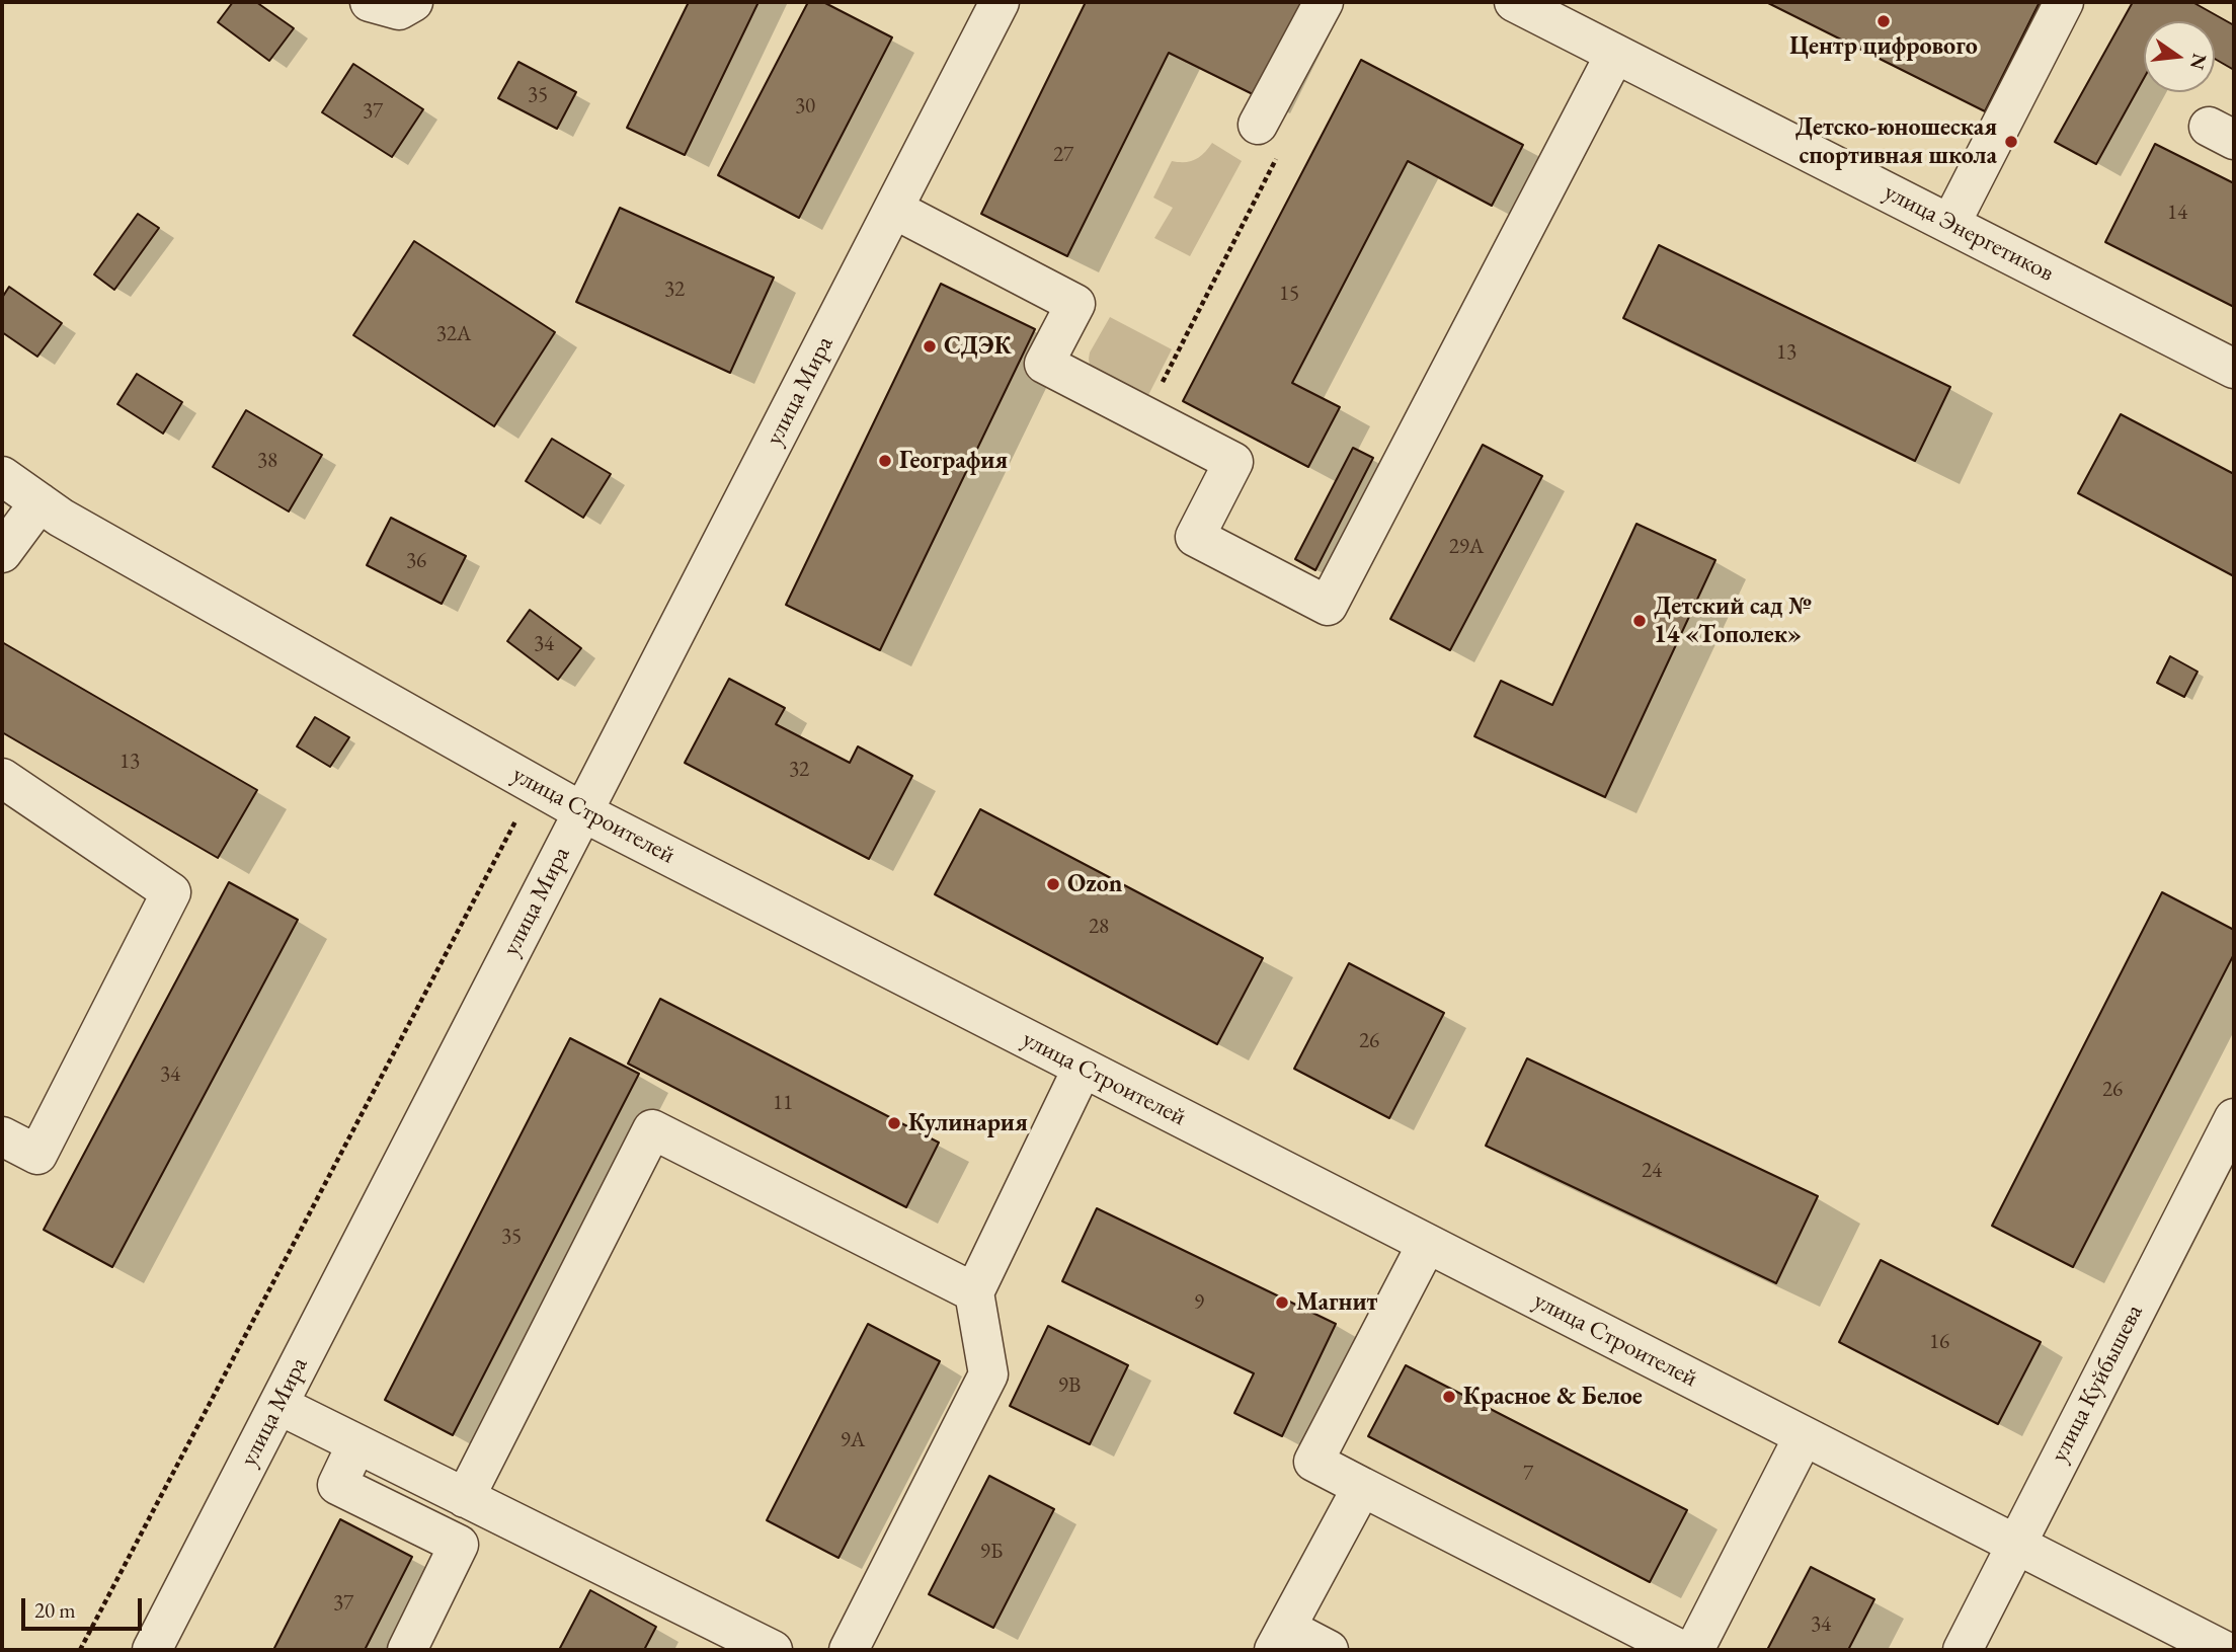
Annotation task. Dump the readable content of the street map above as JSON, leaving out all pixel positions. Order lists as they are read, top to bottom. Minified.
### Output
{"streets":{"street":["улица Энергетиков","улица Мира","улица Строителей","улица Куйбышева"]},"crossings":[["улица Мира","улица Строителей"],["улица Строителей","улица Куйбышева"]],"places":["Центр цифрового","Детско-юношеская спортивная школа","СДЭК","География","Детский сад № 14 «Тополек»","Ozon","Кулинария","Магнит","Красное & Белое"],"house_numbers":["35","30","37","27","14","32","15","32А","13","38","29А","36","34","13","32","28","26","34","26","11","24","35","9","16","9В","9А","7","9Б","37","34"],"scale_bar":"20 m","north":"right"}
